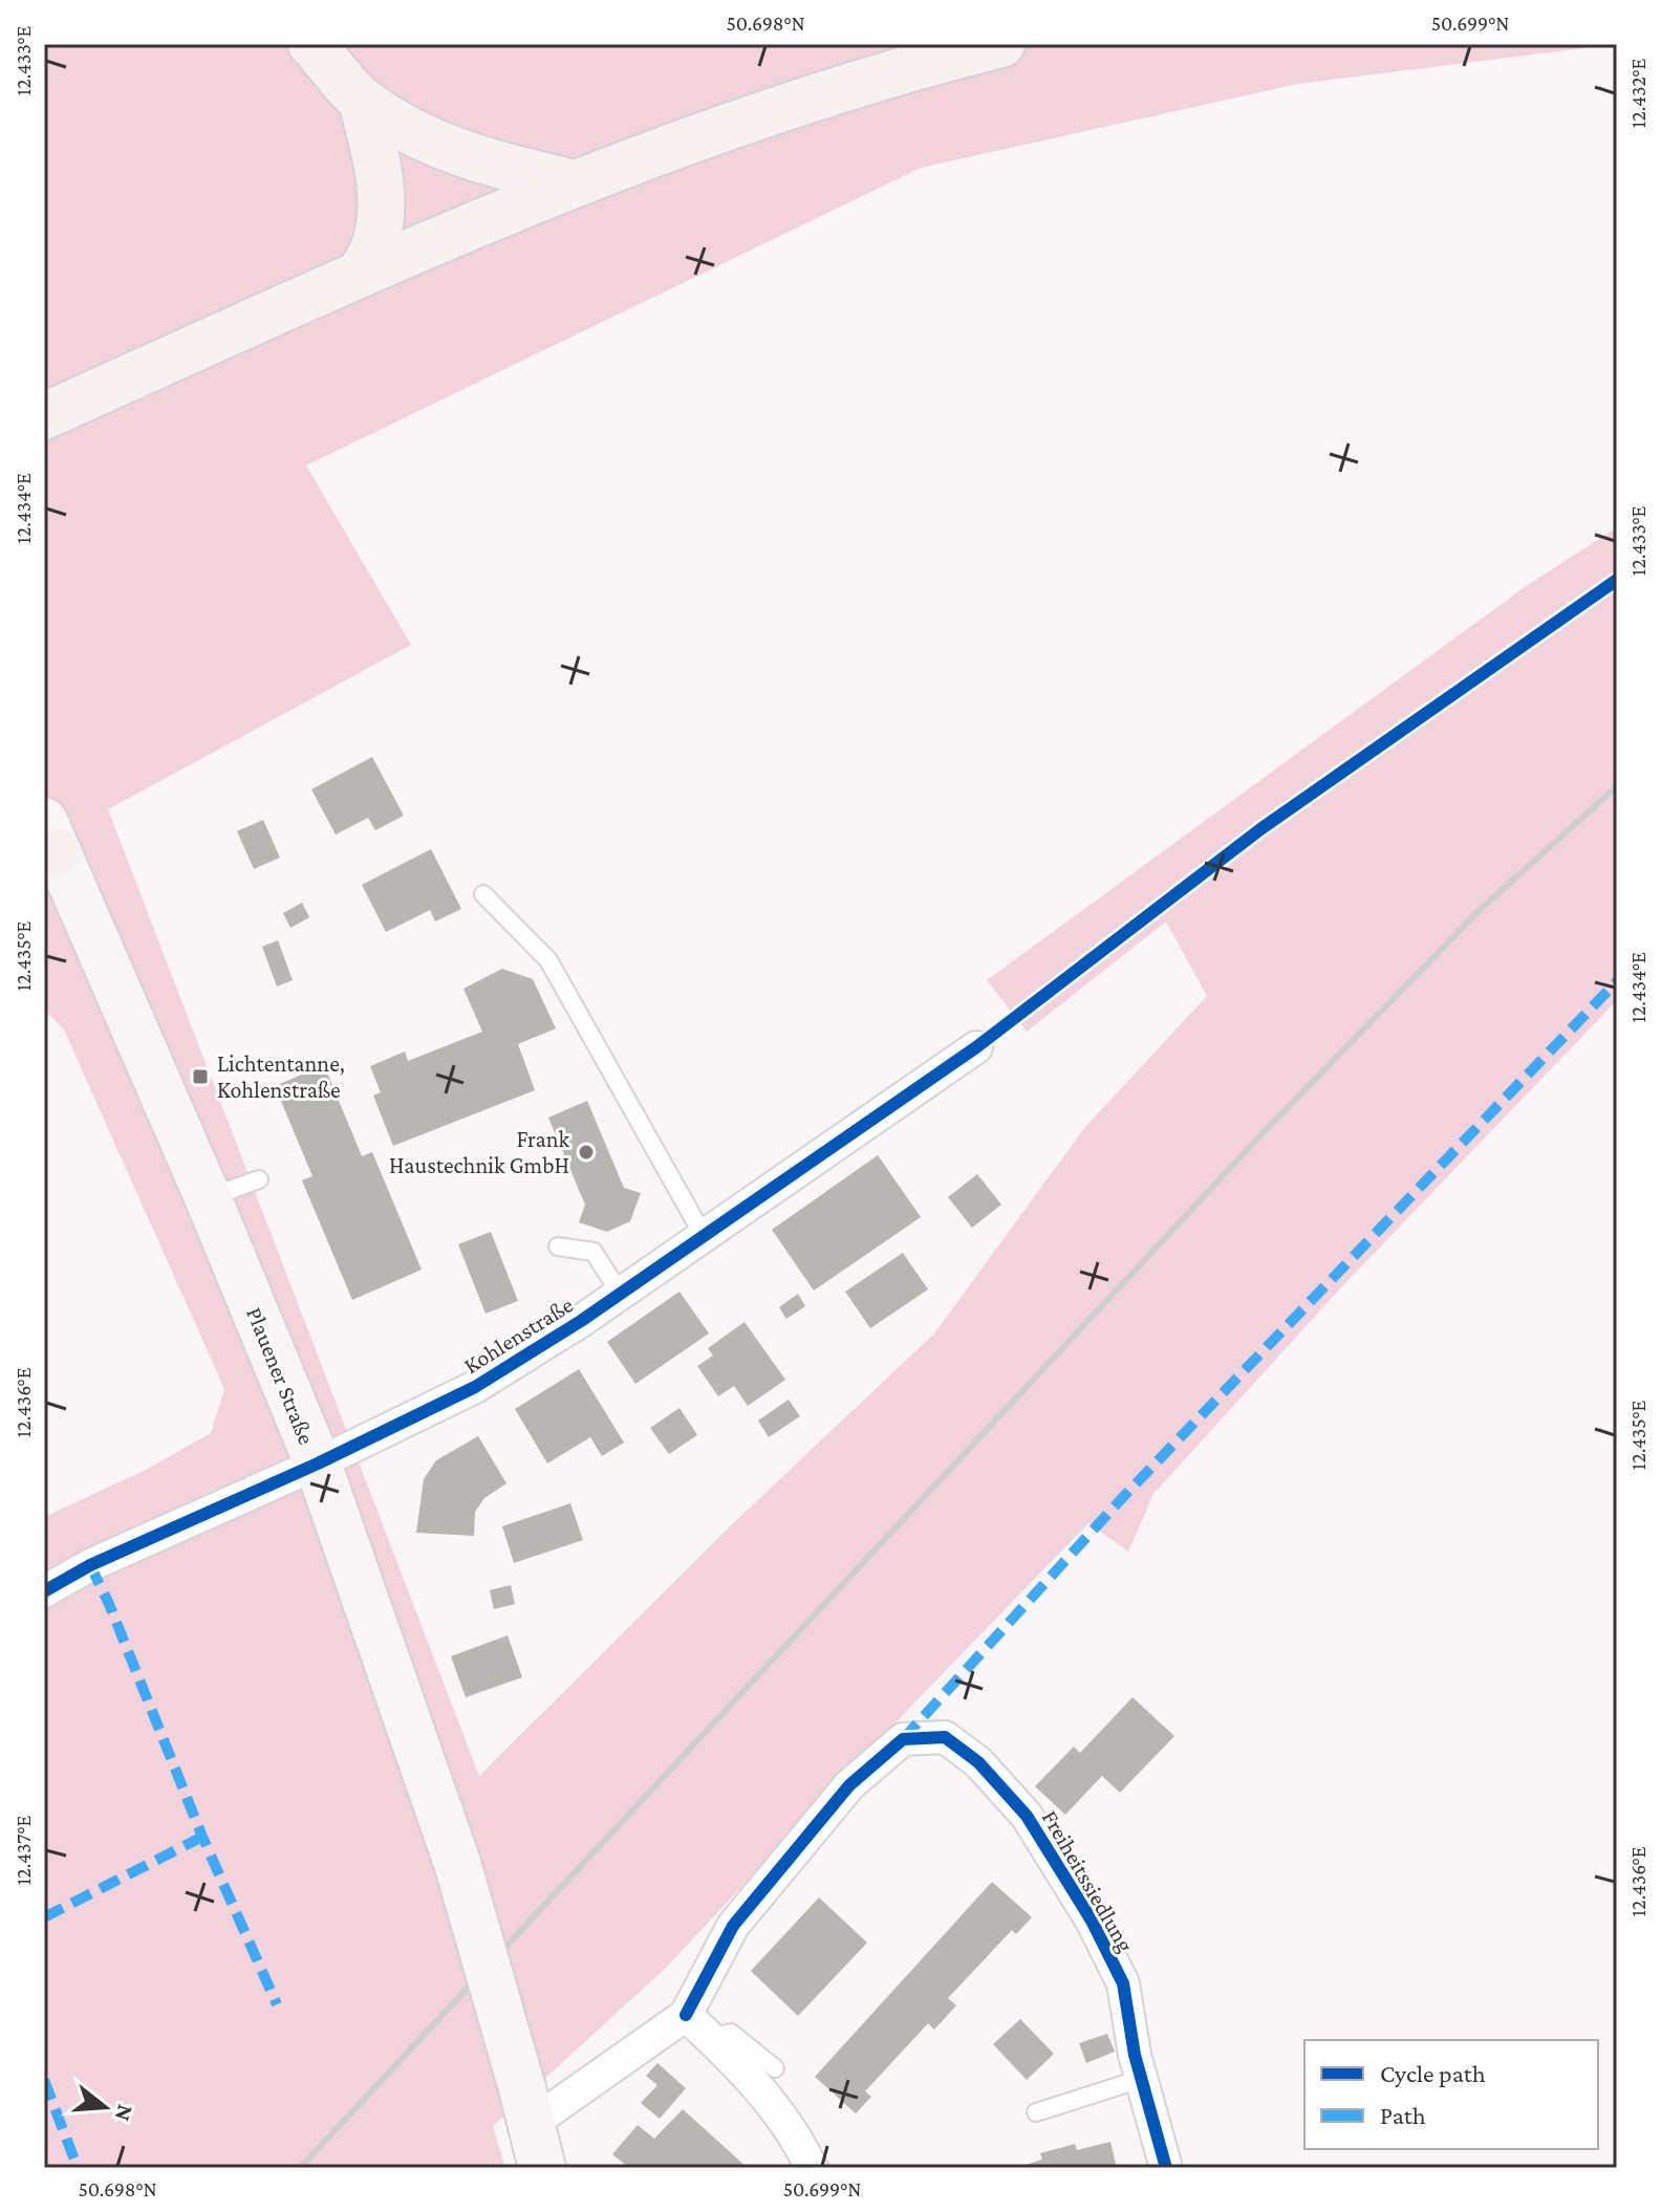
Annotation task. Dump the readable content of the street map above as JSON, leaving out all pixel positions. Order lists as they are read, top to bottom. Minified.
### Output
{"streets":{"main road":["Plauener Straße"],"street":["Kohlenstraße","Freiheitssiedlung"]},"crossings":[["Kohlenstraße","Plauener Straße"],["Plauener Straße","Freiheitssiedlung"]],"places":{"transit":["Lichtentanne, Kohlenstraße"],"other":["Frank Haustechnik GmbH"]},"legend":["Cycle path","Path"],"north":"right","coordinates":["50.698°N","50.699°N","12.433°E","12.432°E","12.434°E","12.435°E","12.436°E","12.437°E"]}
